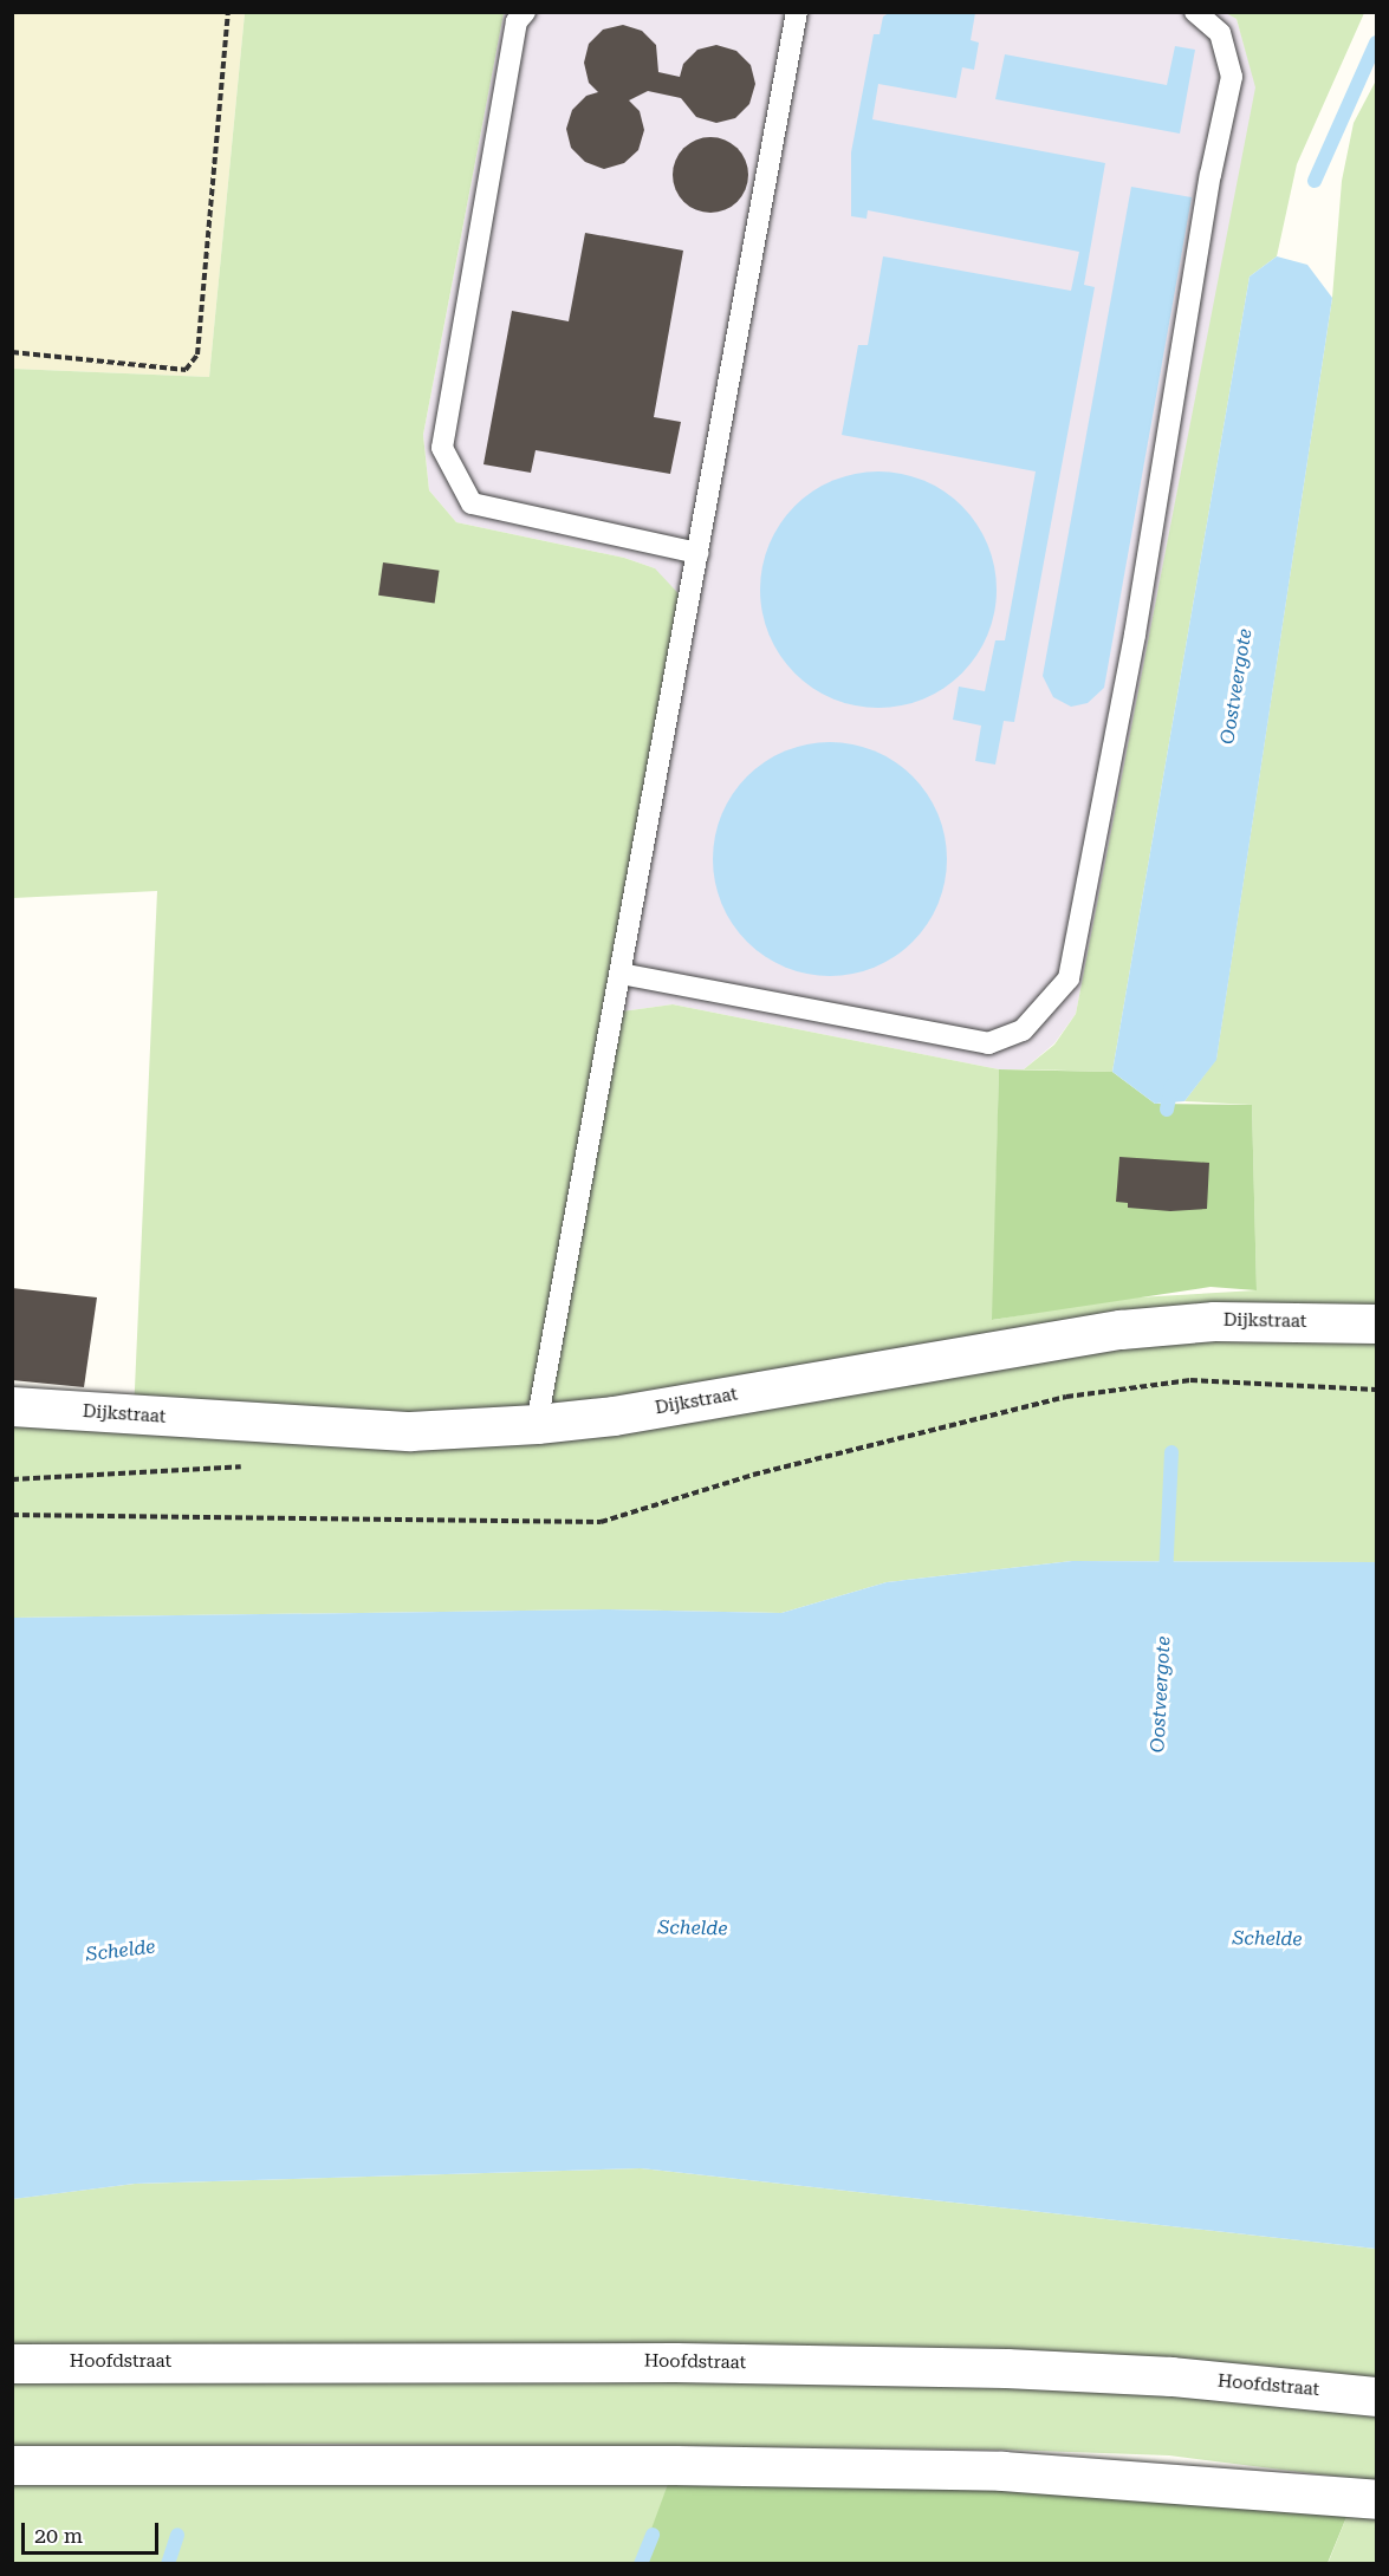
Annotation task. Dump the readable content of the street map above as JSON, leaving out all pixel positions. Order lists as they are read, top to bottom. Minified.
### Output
{"streets":{"street":["Dijkstraat","Hoofdstraat"]},"water":["Oostveergote","Schelde"],"scale_bar":"20 m"}
